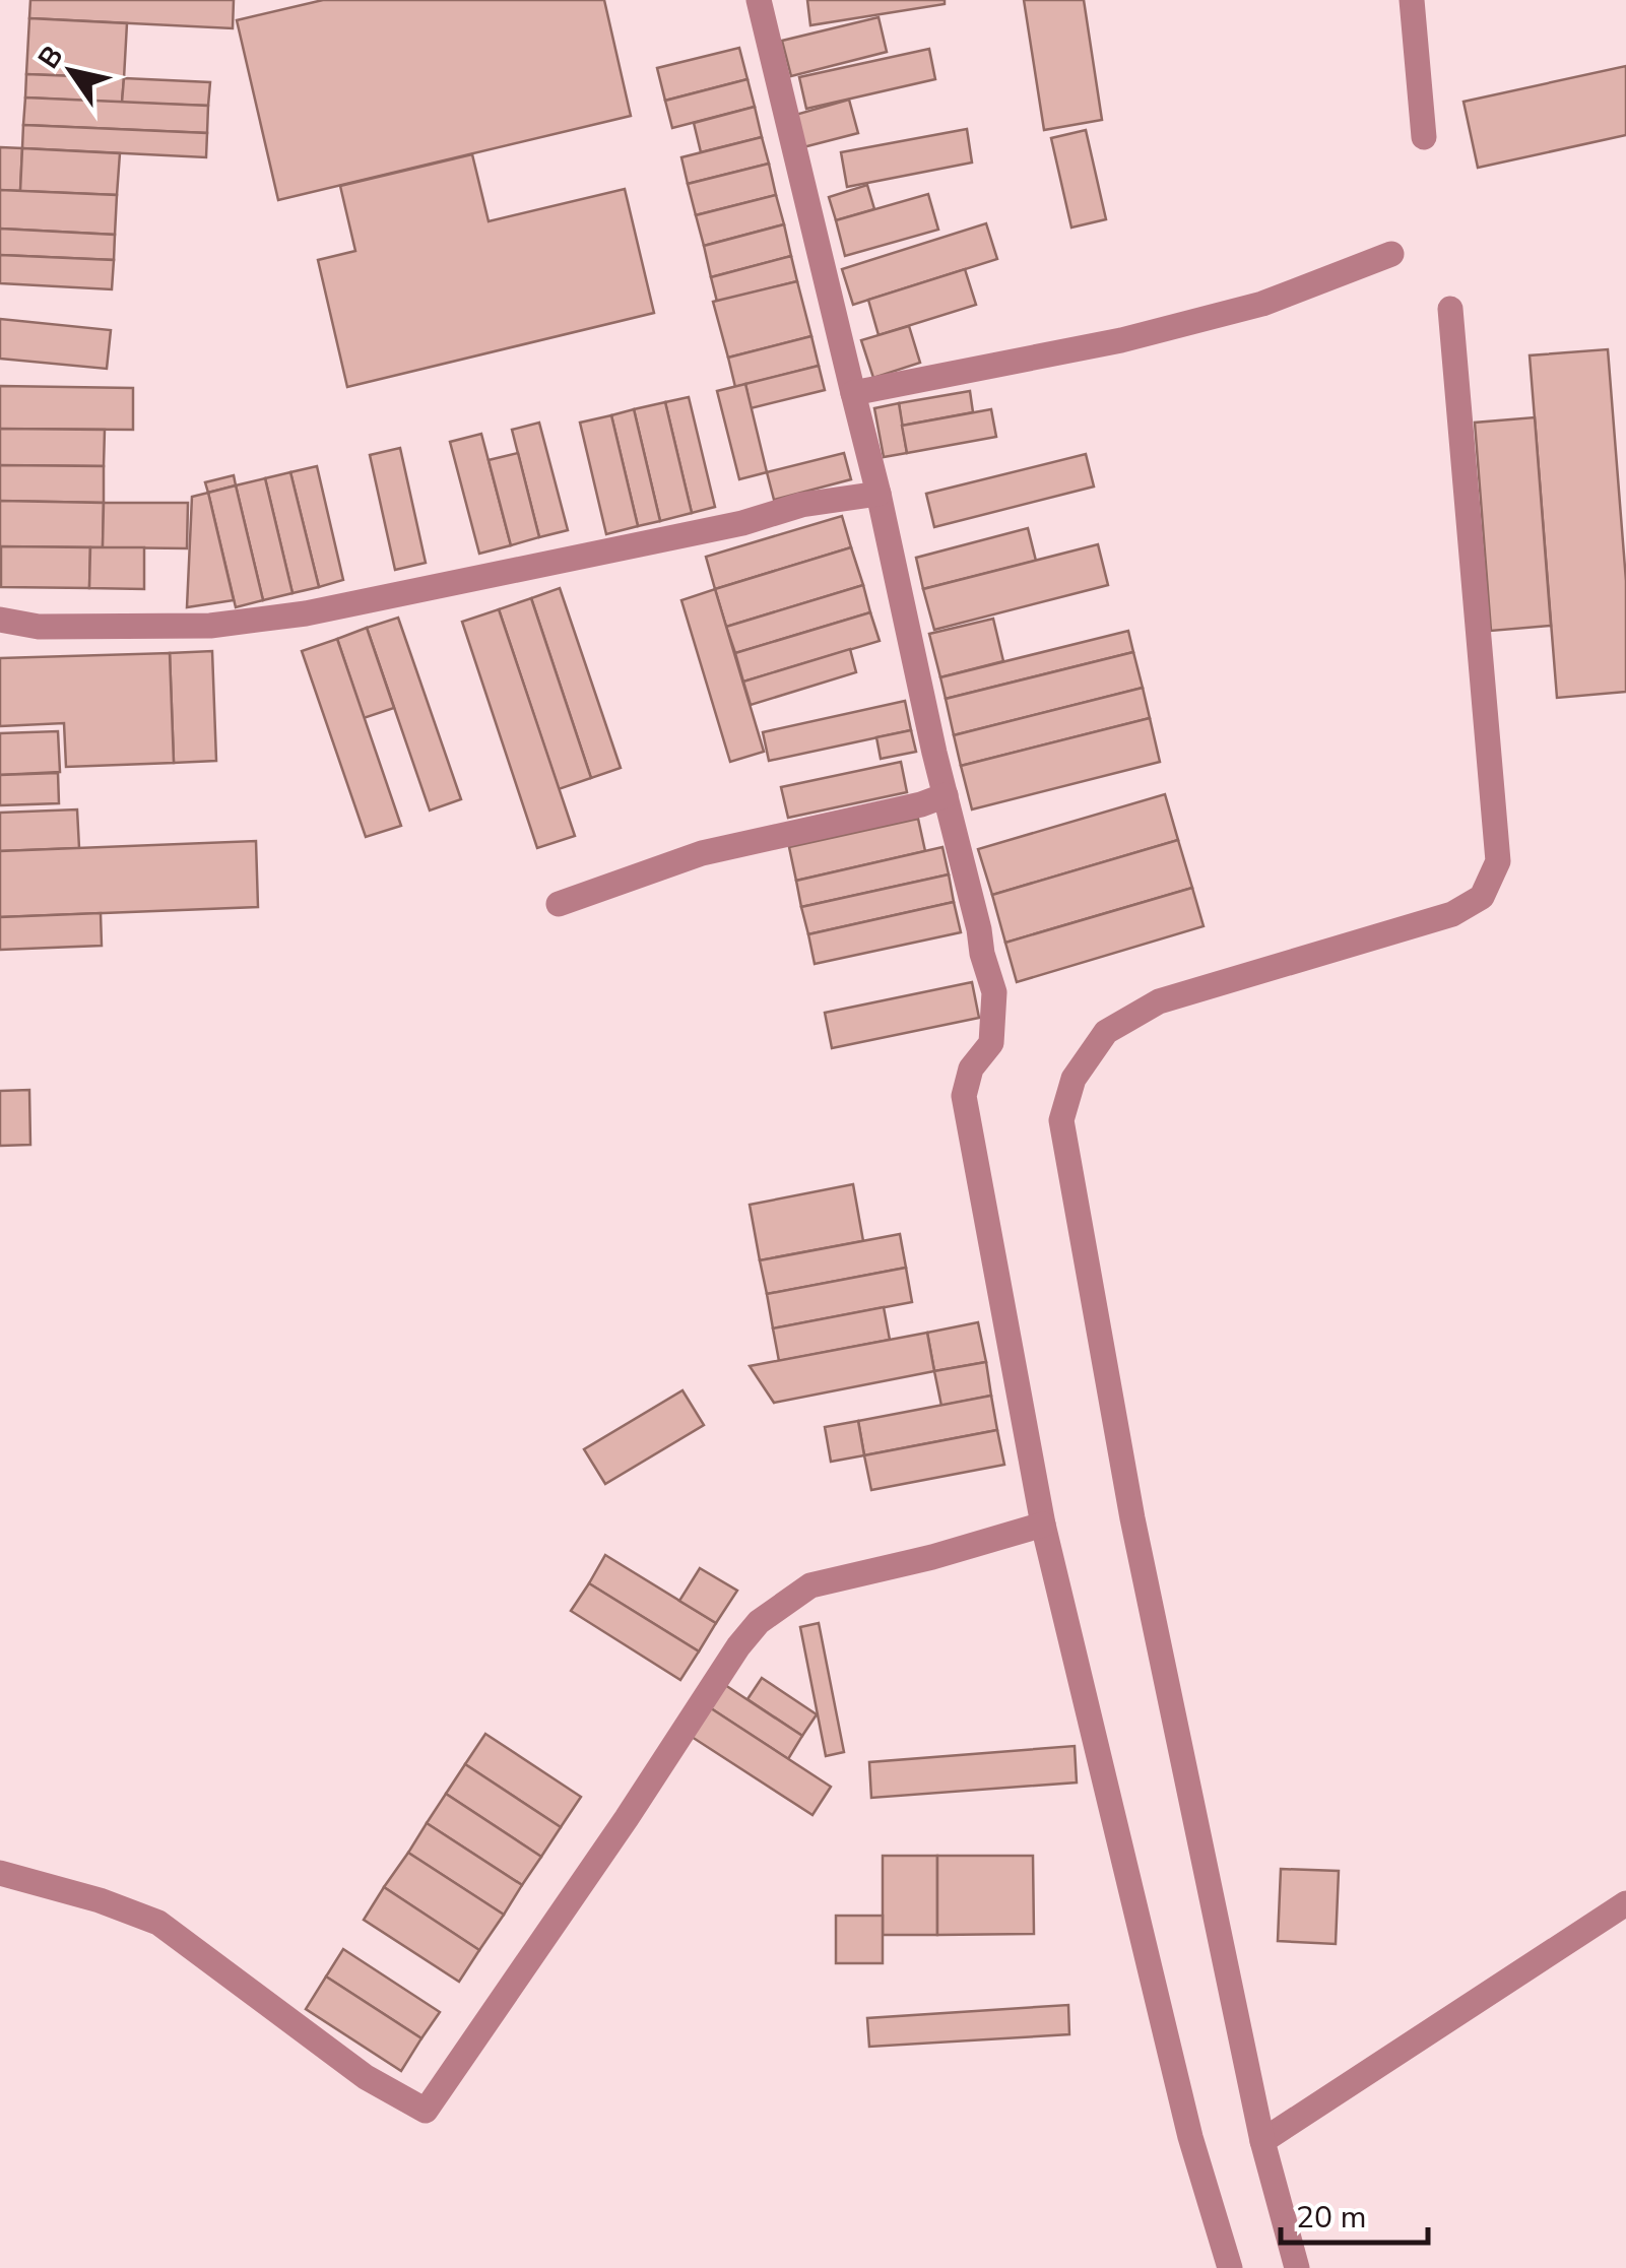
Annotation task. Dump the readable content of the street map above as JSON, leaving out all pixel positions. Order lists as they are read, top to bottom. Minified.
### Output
{"scale_bar":"20 m","north":"top left"}
